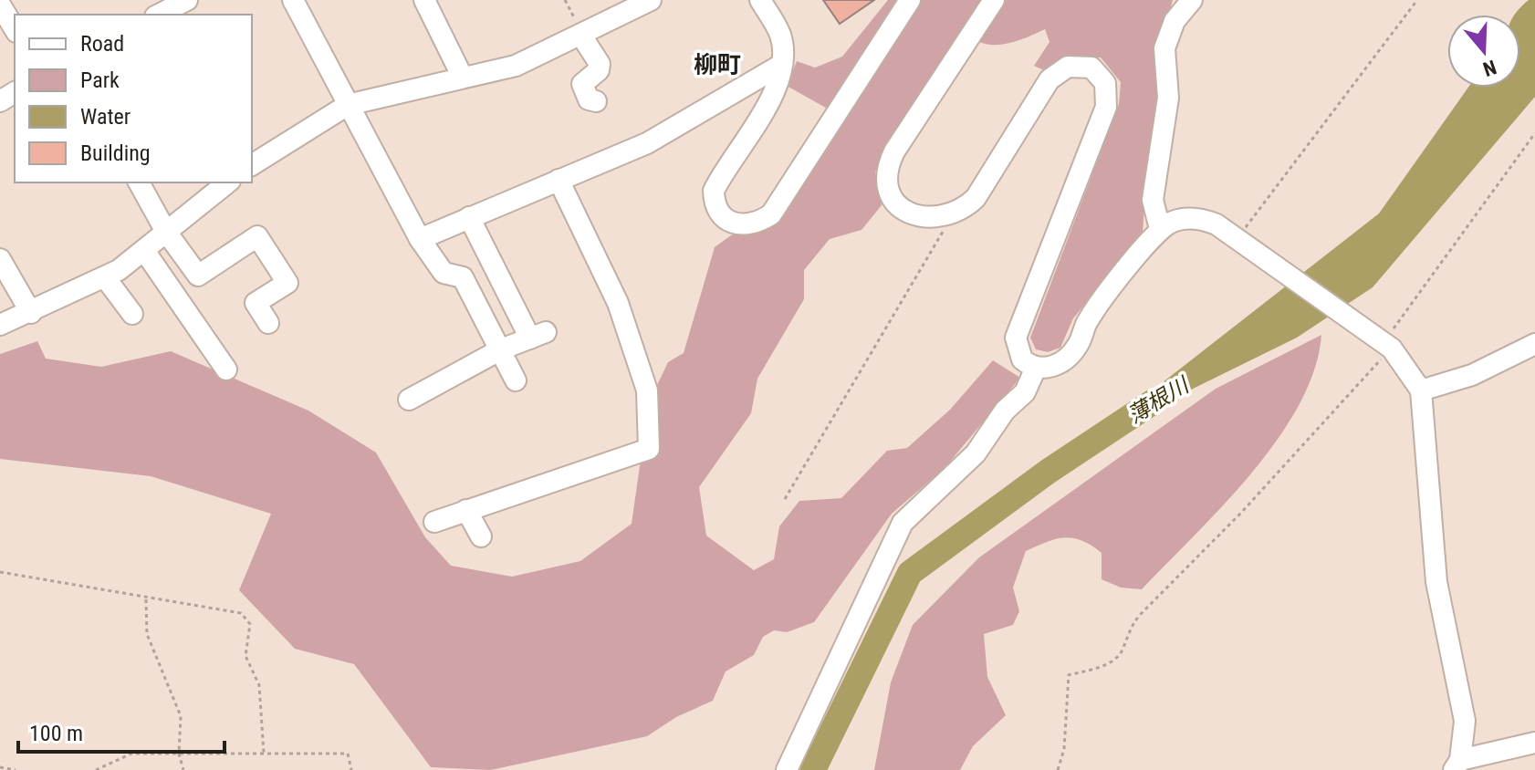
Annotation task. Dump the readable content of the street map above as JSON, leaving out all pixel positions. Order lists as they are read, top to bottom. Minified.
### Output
{"districts":["柳町"],"water":["薄根川"],"legend":["Road","Park","Water","Building"],"scale_bar":"100 m","north":"bottom"}
